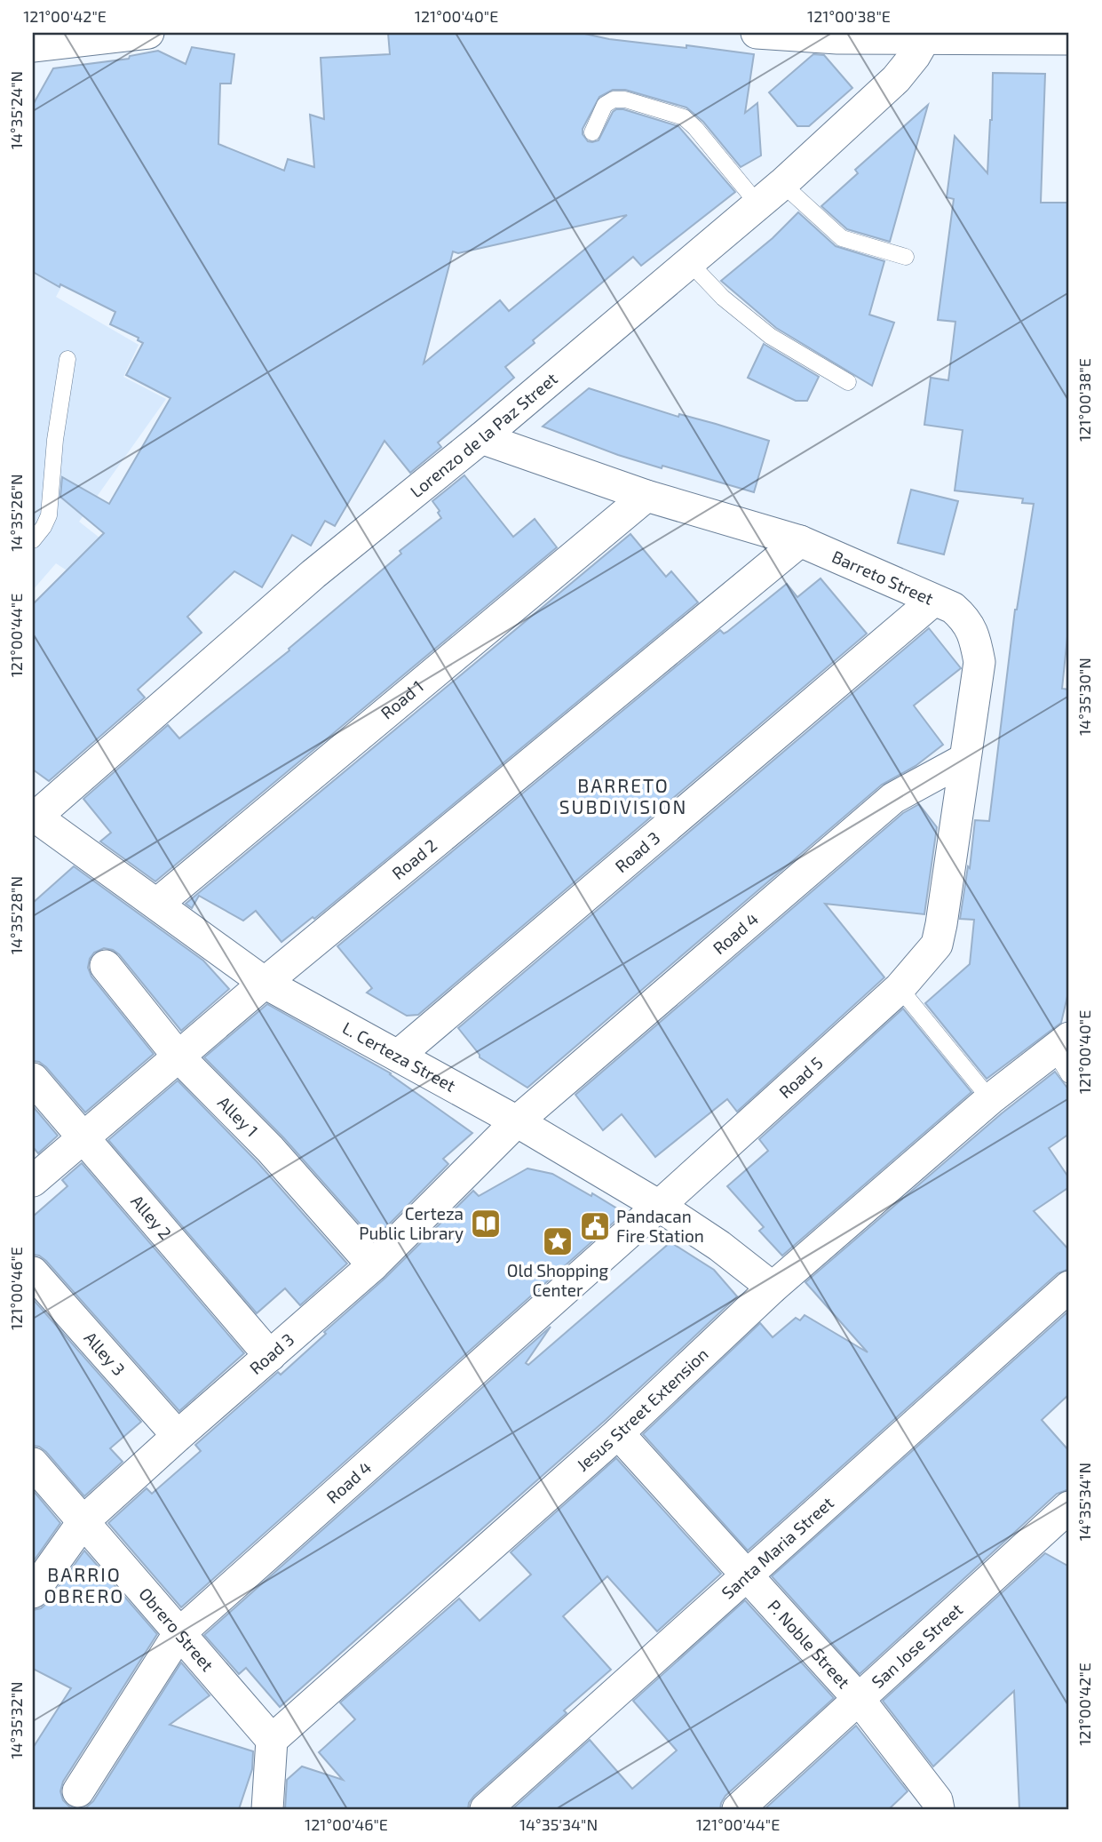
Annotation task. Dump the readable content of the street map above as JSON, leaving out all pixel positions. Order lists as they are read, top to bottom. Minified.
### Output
{"streets":{"street":["Lorenzo de la Paz Street","Barreto Street","Road 1","Road 3","Road 2","Road 4","L. Certeza Street","Road 5","Alley 1","Alley 2","Alley 3","Jesus Street Extension","Santa Maria Street","Obrero Street","P. Noble Street","San Jose Street"]},"crossings":[["Lorenzo de la Paz Street","Barreto Street"],["Lorenzo de la Paz Street","L. Certeza Street"],["Barreto Street","Road 1"],["Barreto Street","Road 3"],["Barreto Street","Road 2"],["Barreto Street","Road 4"],["Barreto Street","Road 5"],["Road 1","L. Certeza Street"],["Road 3","Road 4"],["Road 3","L. Certeza Street"],["Road 3","Alley 1"],["Road 3","Alley 2"],["Road 3","Alley 3"],["Road 3","Obrero Street"],["Road 2","L. Certeza Street"],["Road 2","Alley 1"],["Road 2","Alley 2"],["Road 4","L. Certeza Street"],["Road 4","Road 5"],["Road 4","Obrero Street"],["L. Certeza Street","Road 5"],["L. Certeza Street","Jesus Street Extension"],["Jesus Street Extension","Obrero Street"],["Jesus Street Extension","P. Noble Street"],["Santa Maria Street","P. Noble Street"],["P. Noble Street","San Jose Street"]],"districts":["BARRETO SUBDIVISION","BARRIO OBRERO"],"places":{"library":["Certeza Public Library"],"public building":["Pandacan Fire Station"],"place":["Old Shopping Center"]},"coordinates":["121°00'42\"E","121°00'40\"E","121°00'38\"E","14°35'24\"N","14°35'26\"N","121°00'44\"E","14°35'30\"N","14°35'28\"N","121°00'46\"E","14°35'34\"N","14°35'32\"N"]}
